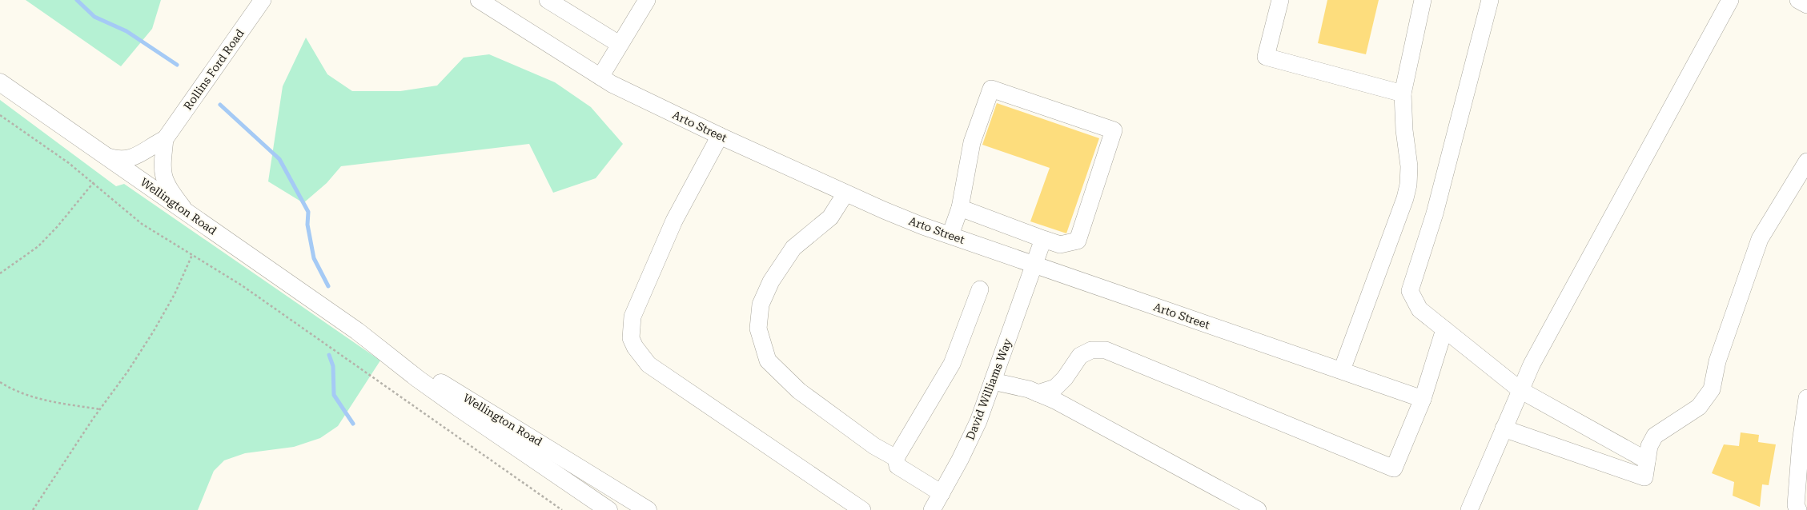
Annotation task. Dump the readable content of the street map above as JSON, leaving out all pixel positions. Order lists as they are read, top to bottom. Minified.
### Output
{"streets":{"main road":["Wellington Road"],"street":["Rollins Ford Road","Arto Street","David Williams Way"]},"crossings":[["Rollins Ford Road","Wellington Road"],["Arto Street","David Williams Way"]]}
